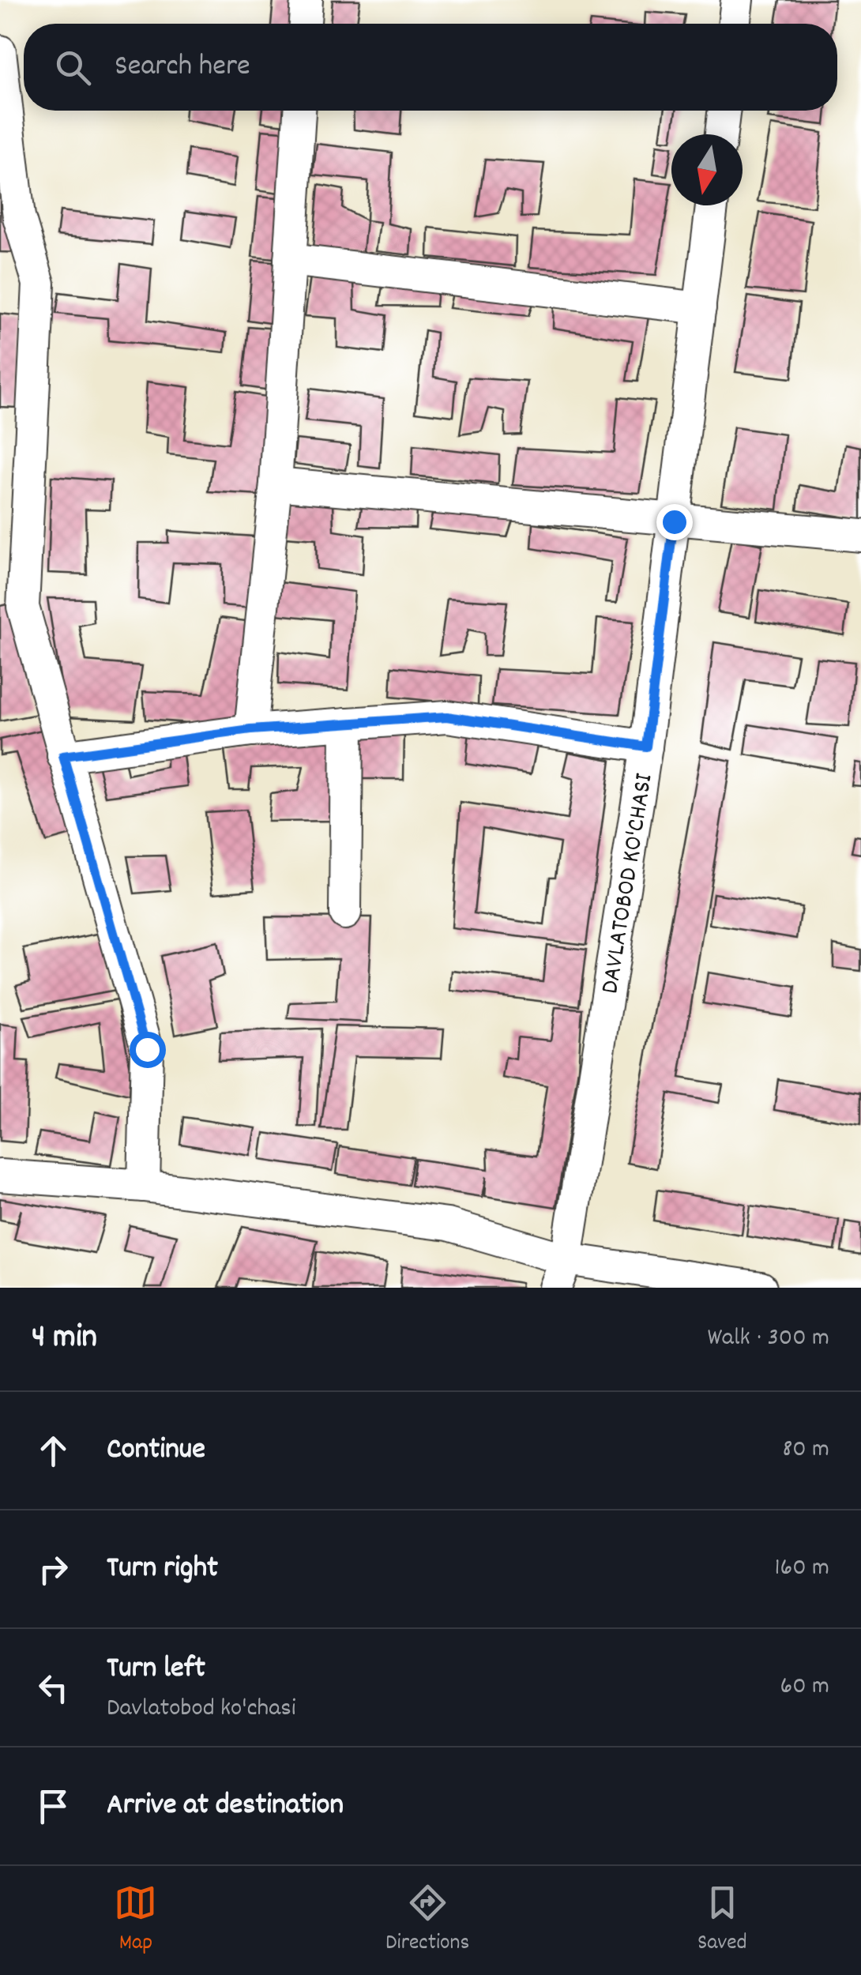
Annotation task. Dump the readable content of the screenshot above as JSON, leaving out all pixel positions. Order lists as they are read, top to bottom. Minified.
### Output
{"streets":{"street":["DAVLATOBOD KO'CHASI"]},"north":"bottom","page":{"search":"Search here","heading":["4 min","Walk · 300 m"],"list":[["Continue","80 m"],["Turn right","160 m"],["Turn left","Davlatobod ko'chasi","60 m"],"Arrive at destination"],"nav":["Map","Directions","Saved"]}}
